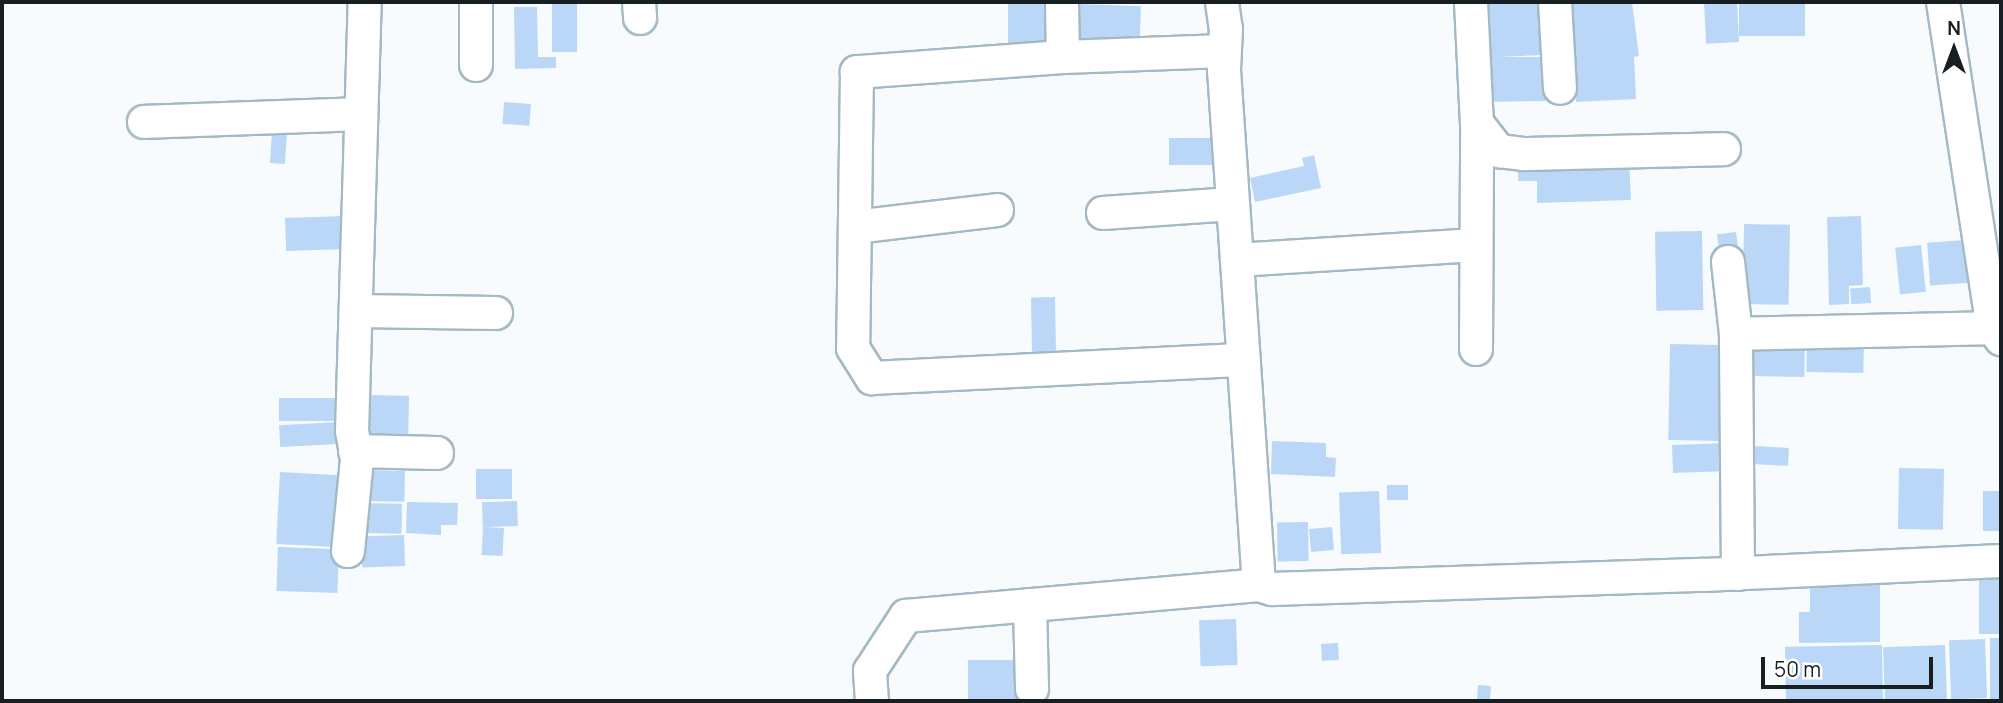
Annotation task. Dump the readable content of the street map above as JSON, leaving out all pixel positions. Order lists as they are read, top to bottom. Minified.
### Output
{"scale_bar":"50 m","north":"top"}
